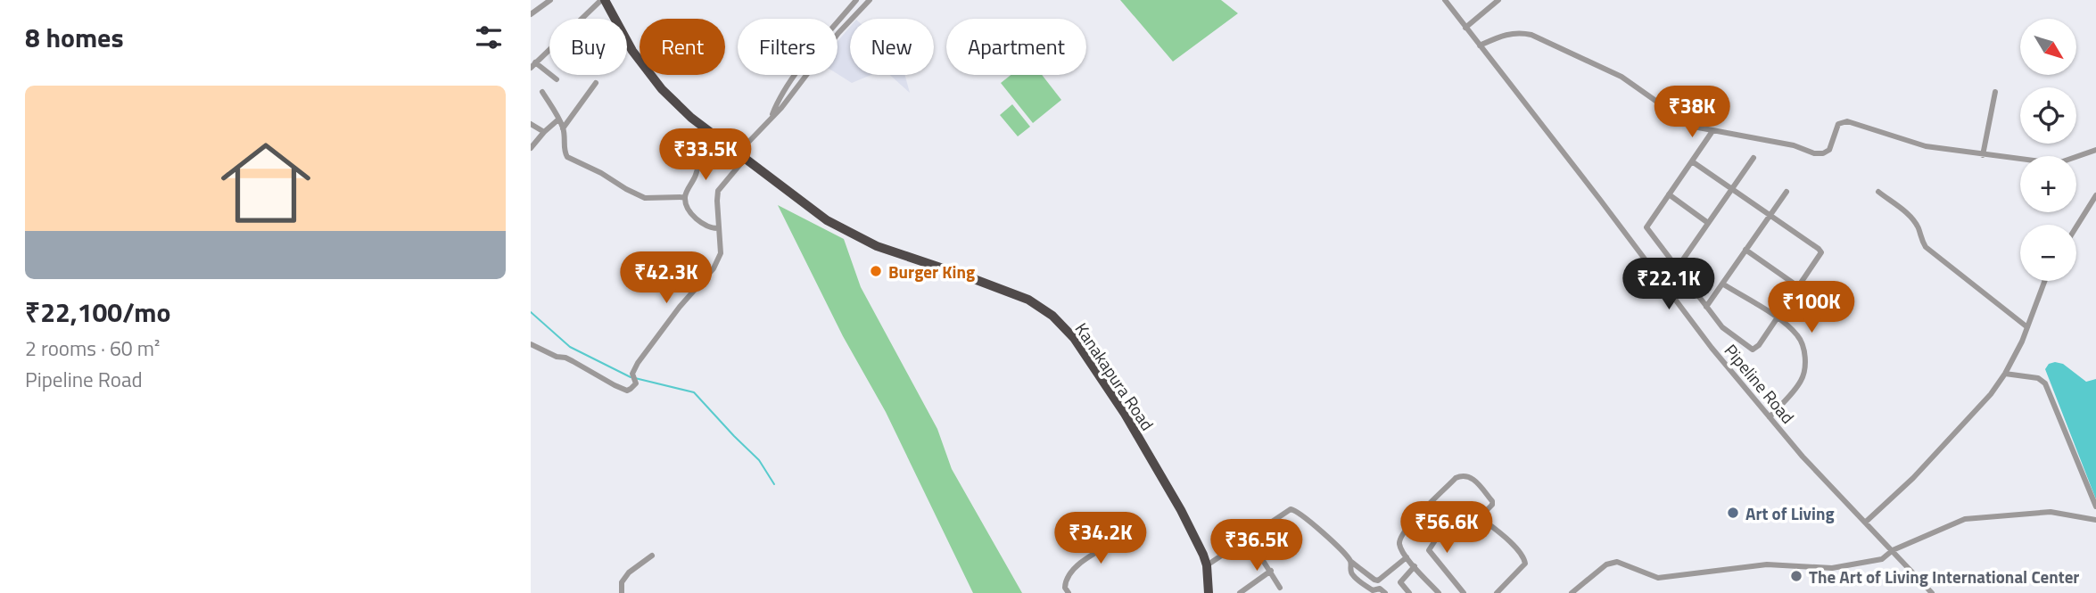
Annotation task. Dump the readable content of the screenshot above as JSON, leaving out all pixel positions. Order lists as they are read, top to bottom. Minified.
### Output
{"streets":{"highway":["Kanakapura Road"],"street":["Pipeline Road"]},"places":["Burger King","Art of Living","The Art of Living International Center"],"north":"bottom right","page":{"heading":"8 homes","map_buttons":["+","−"],"chip":["Buy","Rent","Filters","New","Apartment"],"list":[{"name":"₹22,100/mo","note":"2 rooms · 60 m² · Pipeline Road"}],"price":["₹38K","₹33.5K","₹42.3K","₹22.1K","₹100K","₹56.6K","₹34.2K","₹36.5K"]}}
